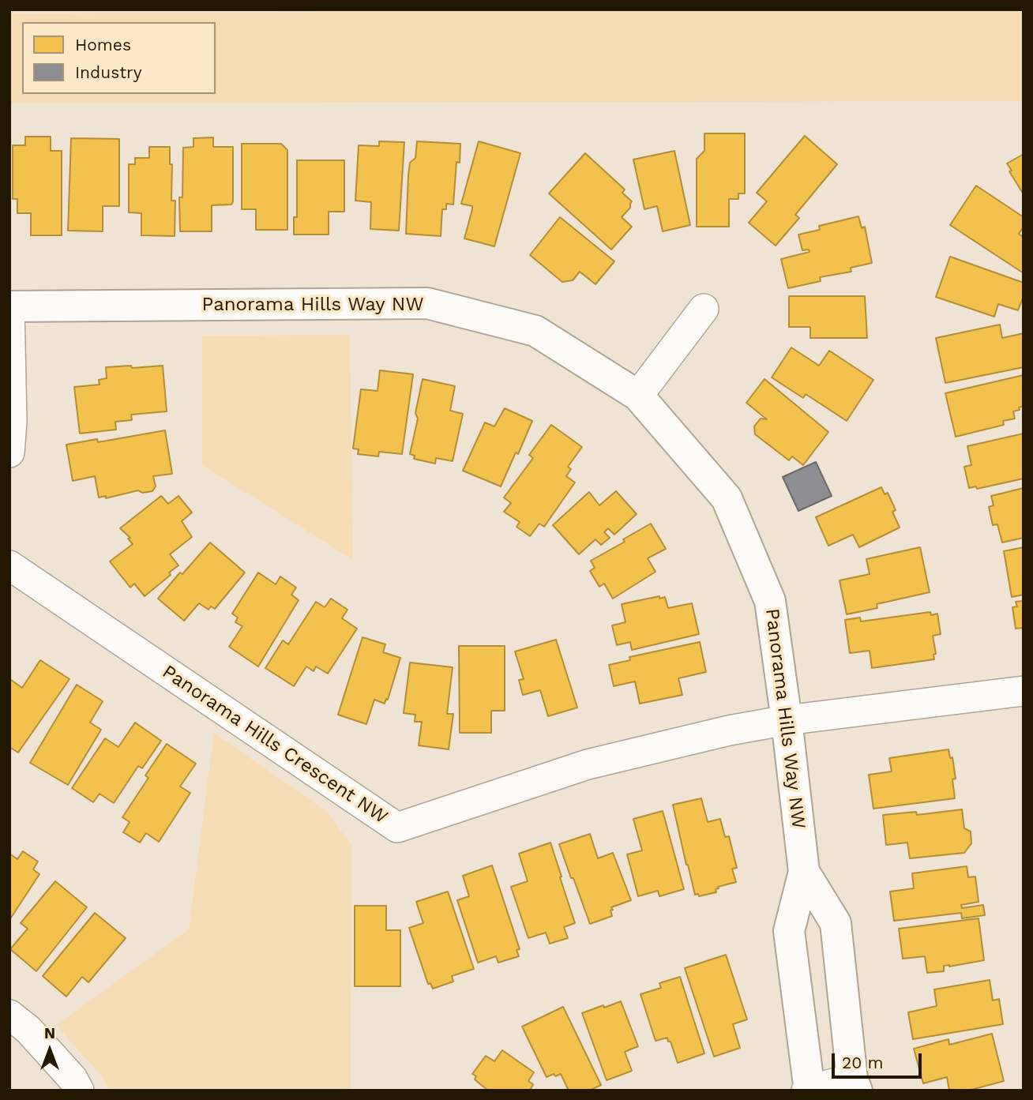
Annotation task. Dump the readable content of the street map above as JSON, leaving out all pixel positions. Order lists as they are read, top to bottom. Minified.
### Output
{"streets":{"street":["Panorama Hills Way NW","Panorama Hills Crescent NW"]},"crossings":[["Panorama Hills Way NW","Panorama Hills Crescent NW"]],"legend":["Homes","Industry"],"scale_bar":"20 m","north":"top"}
